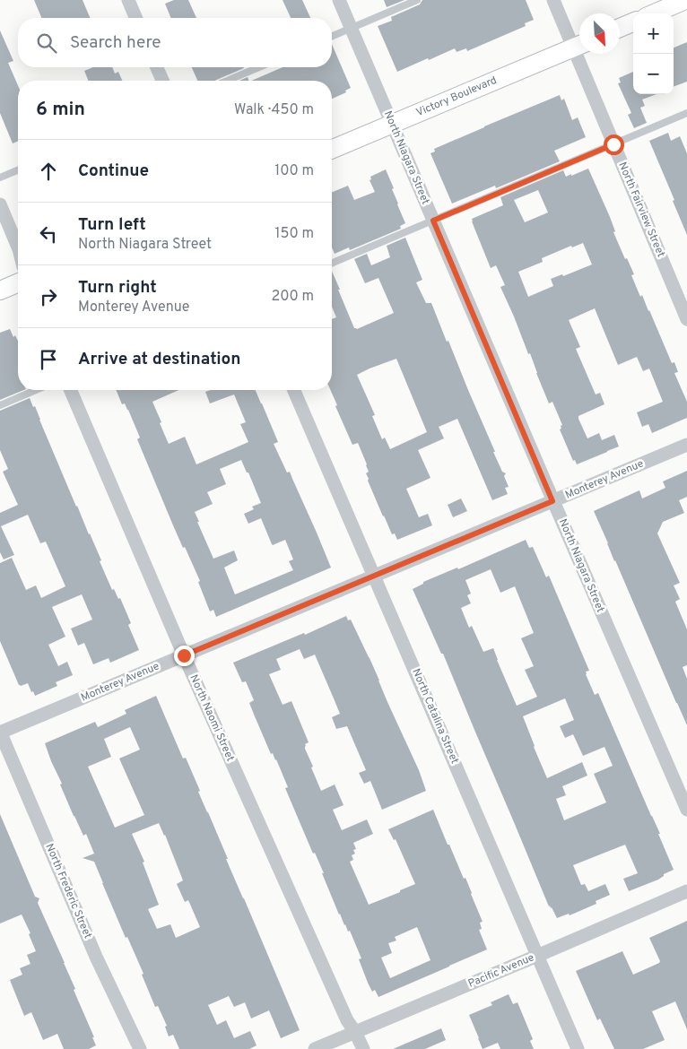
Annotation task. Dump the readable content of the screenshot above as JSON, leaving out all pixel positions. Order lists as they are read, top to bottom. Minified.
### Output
{"streets":{"main road":["Victory Boulevard"],"street":["North Niagara Street","North Fairview Street","Monterey Avenue","North Catalina Street","North Naomi Street","North Frederic Street","Pacific Avenue"]},"crossings":[["Victory Boulevard","North Niagara Street"],["North Niagara Street","Monterey Avenue"],["Monterey Avenue","North Catalina Street"],["Monterey Avenue","North Naomi Street"],["Monterey Avenue","North Frederic Street"],["North Catalina Street","Pacific Avenue"],["North Naomi Street","Pacific Avenue"]],"north":"bottom right","page":{"map_buttons":["+","−"],"search":"Search here","heading":["6 min","Walk · 450 m"],"list":[["Continue","100 m"],["Turn left","North Niagara Street","150 m"],["Turn right","Monterey Avenue","200 m"],"Arrive at destination"]}}
